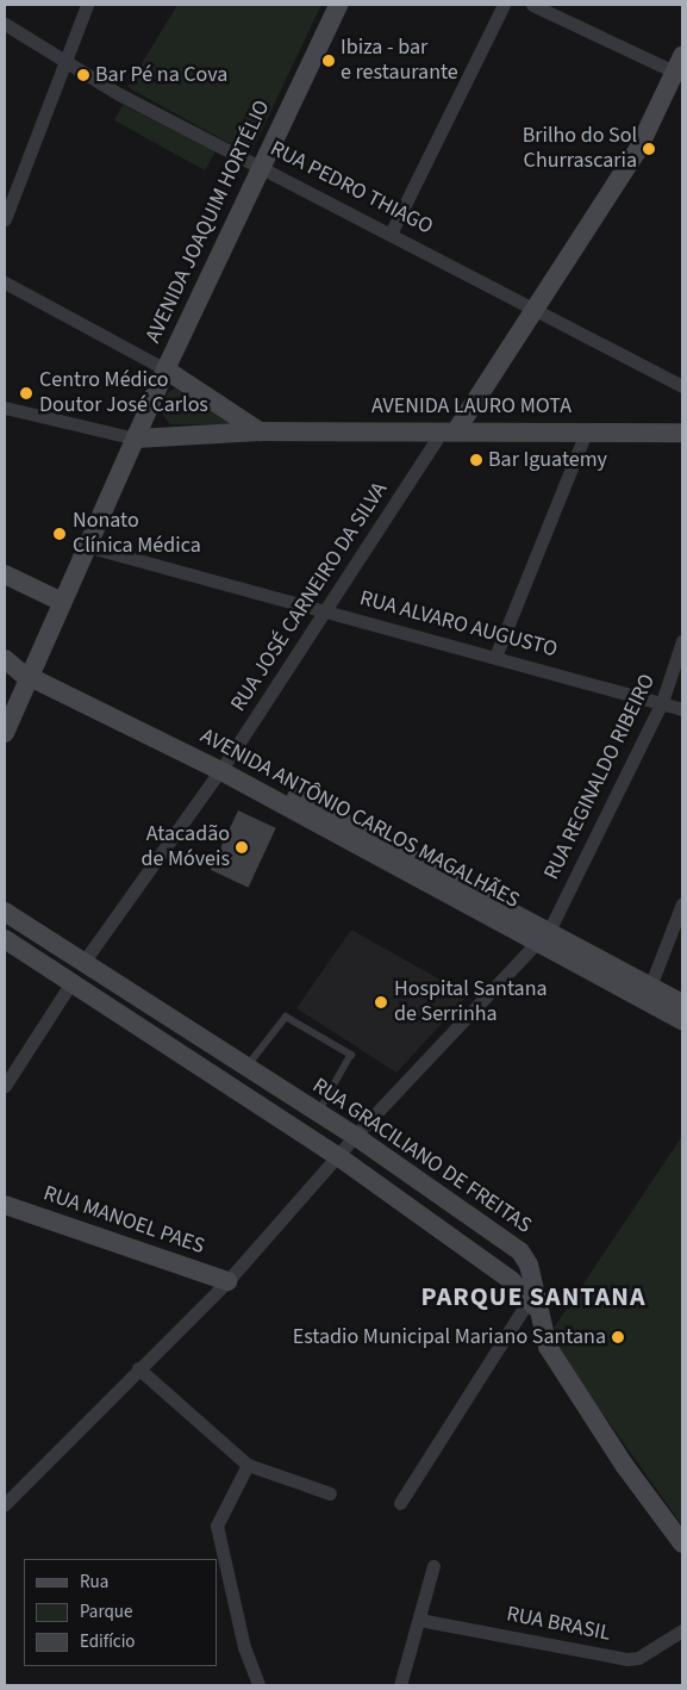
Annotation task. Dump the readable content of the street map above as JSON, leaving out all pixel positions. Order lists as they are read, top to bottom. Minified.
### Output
{"streets":{"street":["RUA PEDRO THIAGO","AVENIDA JOAQUIM HORTÉLIO","AVENIDA LAURO MOTA","RUA JOSÉ CARNEIRO DA SILVA","RUA ALVARO AUGUSTO","RUA REGINALDO RIBEIRO","AVENIDA ANTÔNIO CARLOS MAGALHÃES","RUA GRACILIANO DE FREITAS","RUA MANOEL PAES","RUA BRASIL"]},"crossings":[["RUA PEDRO THIAGO","AVENIDA JOAQUIM HORTÉLIO"],["AVENIDA JOAQUIM HORTÉLIO","AVENIDA LAURO MOTA"],["AVENIDA JOAQUIM HORTÉLIO","RUA ALVARO AUGUSTO"],["AVENIDA JOAQUIM HORTÉLIO","AVENIDA ANTÔNIO CARLOS MAGALHÃES"],["AVENIDA LAURO MOTA","RUA JOSÉ CARNEIRO DA SILVA"],["RUA JOSÉ CARNEIRO DA SILVA","RUA ALVARO AUGUSTO"],["RUA JOSÉ CARNEIRO DA SILVA","AVENIDA ANTÔNIO CARLOS MAGALHÃES"],["RUA JOSÉ CARNEIRO DA SILVA","RUA GRACILIANO DE FREITAS"],["RUA ALVARO AUGUSTO","RUA REGINALDO RIBEIRO"],["RUA REGINALDO RIBEIRO","AVENIDA ANTÔNIO CARLOS MAGALHÃES"],["RUA REGINALDO RIBEIRO","RUA GRACILIANO DE FREITAS"],["RUA REGINALDO RIBEIRO","RUA MANOEL PAES"]],"districts":["PARQUE SANTANA"],"places":["Ibiza - bar e restaurante","Bar Pé na Cova","Brilho do Sol Churrascaria","Centro Médico Doutor José Carlos","Bar Iguatemy","Nonato Clínica Médica","Atacadão de Móveis","Hospital Santana de Serrinha","Estadio Municipal Mariano Santana"],"legend":["Rua","Parque","Edifício"]}
